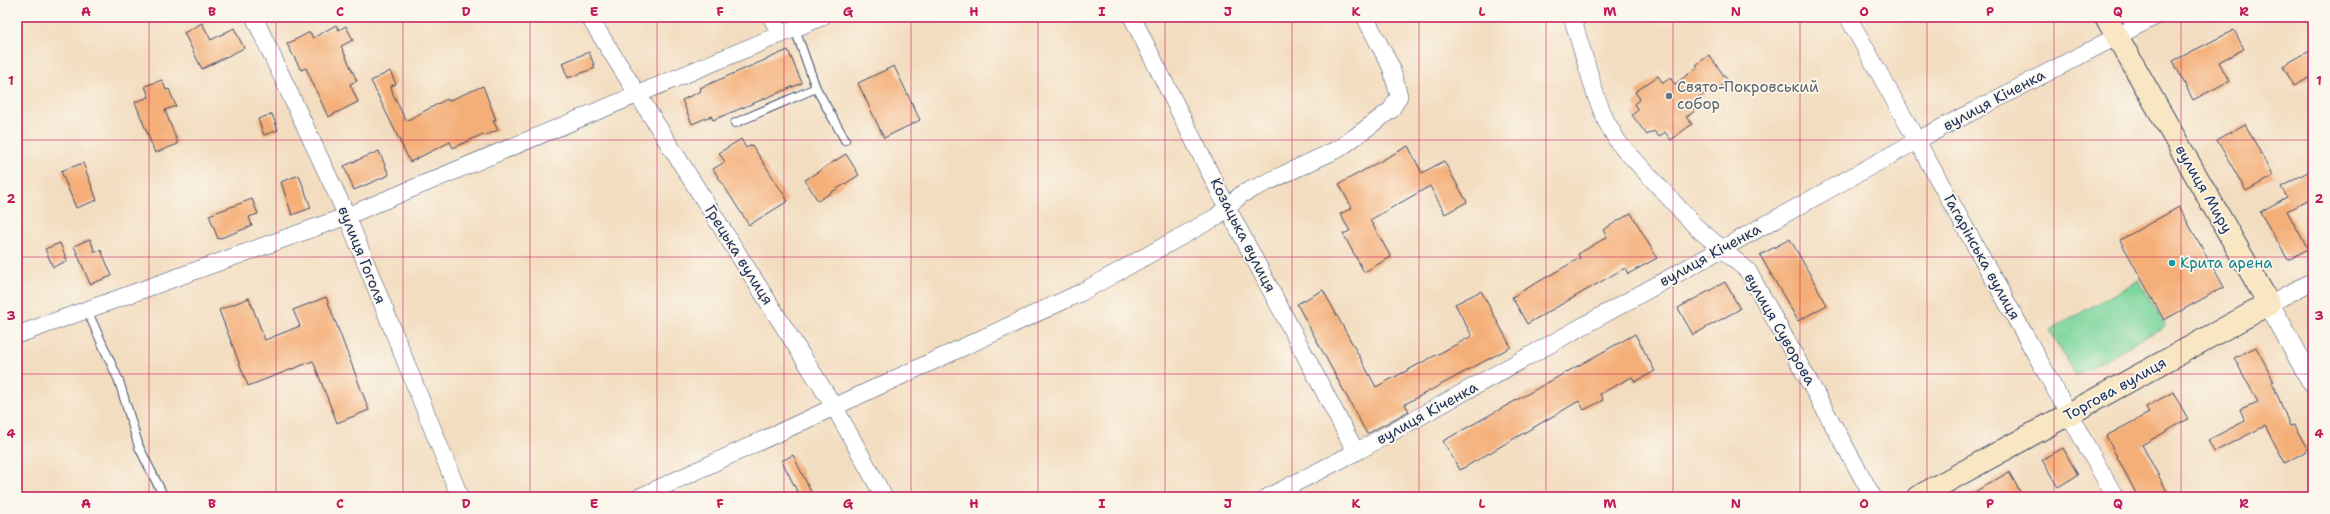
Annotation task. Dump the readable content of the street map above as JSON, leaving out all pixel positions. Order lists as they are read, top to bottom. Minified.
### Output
{"streets":{"main road":["вулиця Миру","Торгова вулиця"],"street":["вулиця Кіченка","Козацька вулиця","вулиця Гоголя","Грецька вулиця","Гагарінська вулиця","вулиця Суворова"]},"crossings":[["вулиця Кіченка","вулиця Миру"],["вулиця Кіченка","Козацька вулиця"],["вулиця Кіченка","Гагарінська вулиця"],["вулиця Кіченка","вулиця Суворова"],["вулиця Миру","Торгова вулиця"],["Гагарінська вулиця","Торгова вулиця"]],"places":["Свято-Покровський собор","Крита арена"],"grid":{"columns":["A","B","C","D","E","F","G","H","I","J","K","L","M","N","O","P","Q","R"],"rows":["1","2","3","4"]}}
